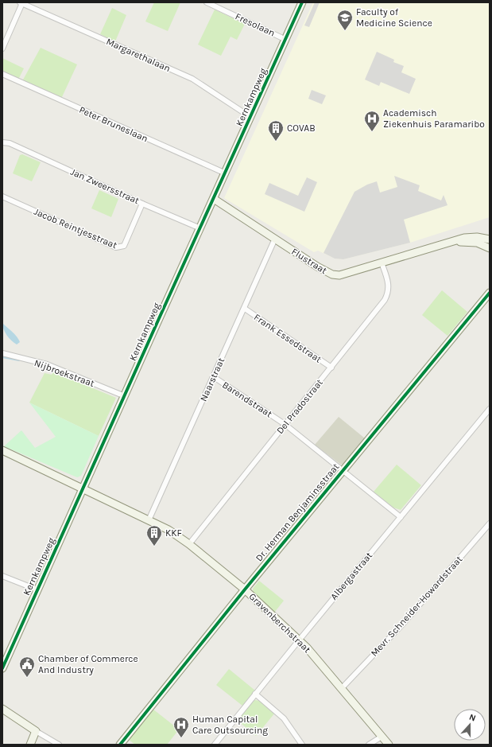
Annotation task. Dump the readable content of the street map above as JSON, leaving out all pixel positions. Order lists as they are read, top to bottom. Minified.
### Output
{"streets":{"street":["Fresolaan","Margarethalaan","Kernkampweg","Peter Bruneslaan","Jan Zweersstraat","Jacob Reintjesstraat","Flustraat","Frank Essedstraat","Nijbroekstraat","Naarstraat","Barendstraat","Del Pradostraat","Dr. Herman Benjaminsstraat","Albergastraat","Mevr. Schneider-Howardstraat","Gravenberchstraat"]},"crossings":[["Fresolaan","Kernkampweg"],["Margarethalaan","Kernkampweg"],["Kernkampweg","Peter Bruneslaan"],["Kernkampweg","Jan Zweersstraat"],["Kernkampweg","Flustraat"],["Kernkampweg","Nijbroekstraat"],["Kernkampweg","Gravenberchstraat"],["Jan Zweersstraat","Jacob Reintjesstraat"],["Flustraat","Naarstraat"],["Flustraat","Del Pradostraat"],["Frank Essedstraat","Naarstraat"],["Frank Essedstraat","Del Pradostraat"],["Naarstraat","Barendstraat"],["Naarstraat","Gravenberchstraat"],["Barendstraat","Del Pradostraat"],["Barendstraat","Dr. Herman Benjaminsstraat"],["Barendstraat","Albergastraat"],["Del Pradostraat","Gravenberchstraat"],["Dr. Herman Benjaminsstraat","Gravenberchstraat"],["Albergastraat","Gravenberchstraat"],["Mevr. Schneider-Howardstraat","Gravenberchstraat"]],"places":{"school or university":["Faculty of Medicine Science"],"hospital":["Academisch Ziekenhuis Paramaribo","Human Capital Care Outsourcing"],"building":["COVAB","KKF"],"public building":["Chamber of Commerce And Industry"]},"north":"top"}
